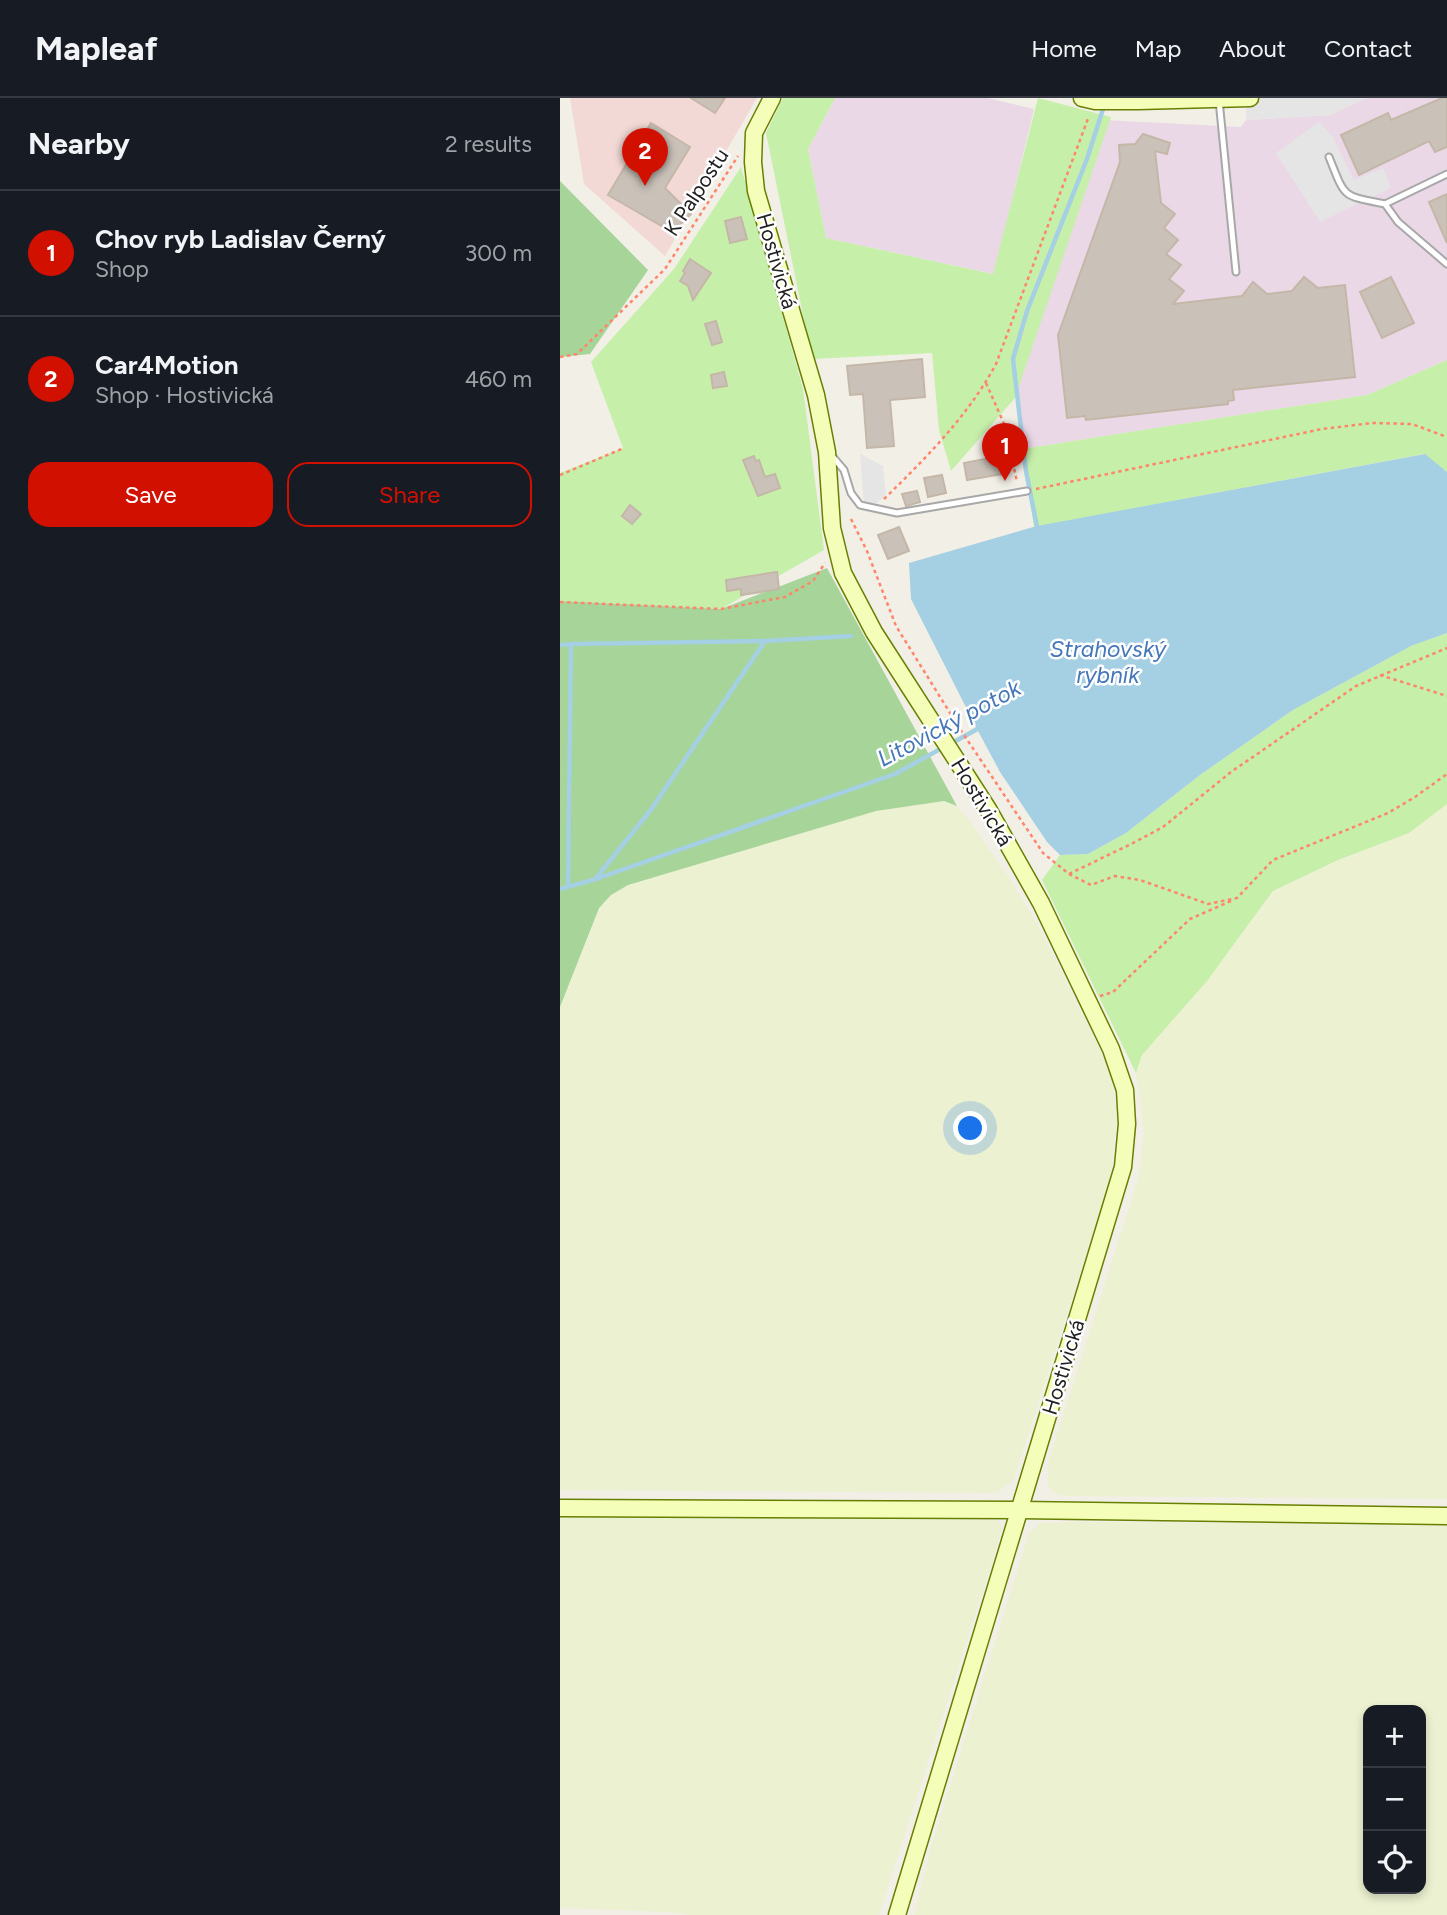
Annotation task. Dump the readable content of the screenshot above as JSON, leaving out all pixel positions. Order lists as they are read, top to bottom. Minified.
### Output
{"streets":{"street":["Hostivická"],"path":["K Palpostu"]},"crossings":[["K Palpostu","Hostivická"]],"water":["Strahovský rybník","Litovický potok"],"page":{"header":"Mapleaf","nav":["Home","Map","About","Contact"],"heading":["Nearby","2 results"],"pins":["2","1"],"list":[{"mark":"1","name":"Chov ryb Ladislav Černý","note":"Shop","value":"300 m"},{"mark":"2","name":"Car4Motion","note":"Shop · Hostivická","value":"460 m"}],"buttons":["Save","Share"],"map_buttons":["+","−"]}}
